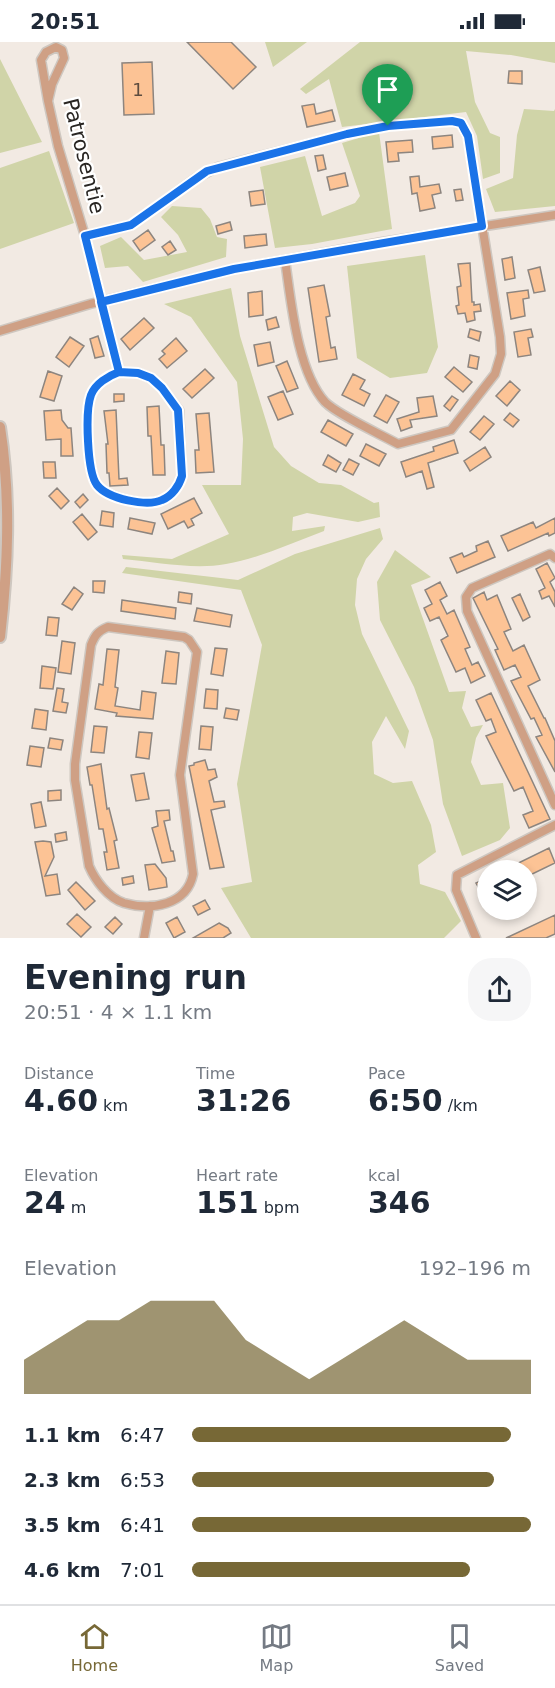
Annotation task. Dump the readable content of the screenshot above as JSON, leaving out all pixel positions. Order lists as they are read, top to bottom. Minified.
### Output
{"streets":{"street":["Patrosentie"]},"house_numbers":["1"],"page":{"status":"20:51","heading":["Evening run","20:51 · 4 × 1.1 km"],"stats":[["Distance","4.60 km"],["Time","31:26"],["Pace","6:50 /km"],["Elevation","24 m"],["Heart rate","151 bpm"],["kcal","346"]],"chart":["Elevation","192–196 m"],"list":[{"name":"1.1 km","note":"6:47"},{"name":"2.3 km","note":"6:53"},{"name":"3.5 km","note":"6:41"},{"name":"4.6 km","note":"7:01"}],"tabs":["Home","Map","Saved"]}}
